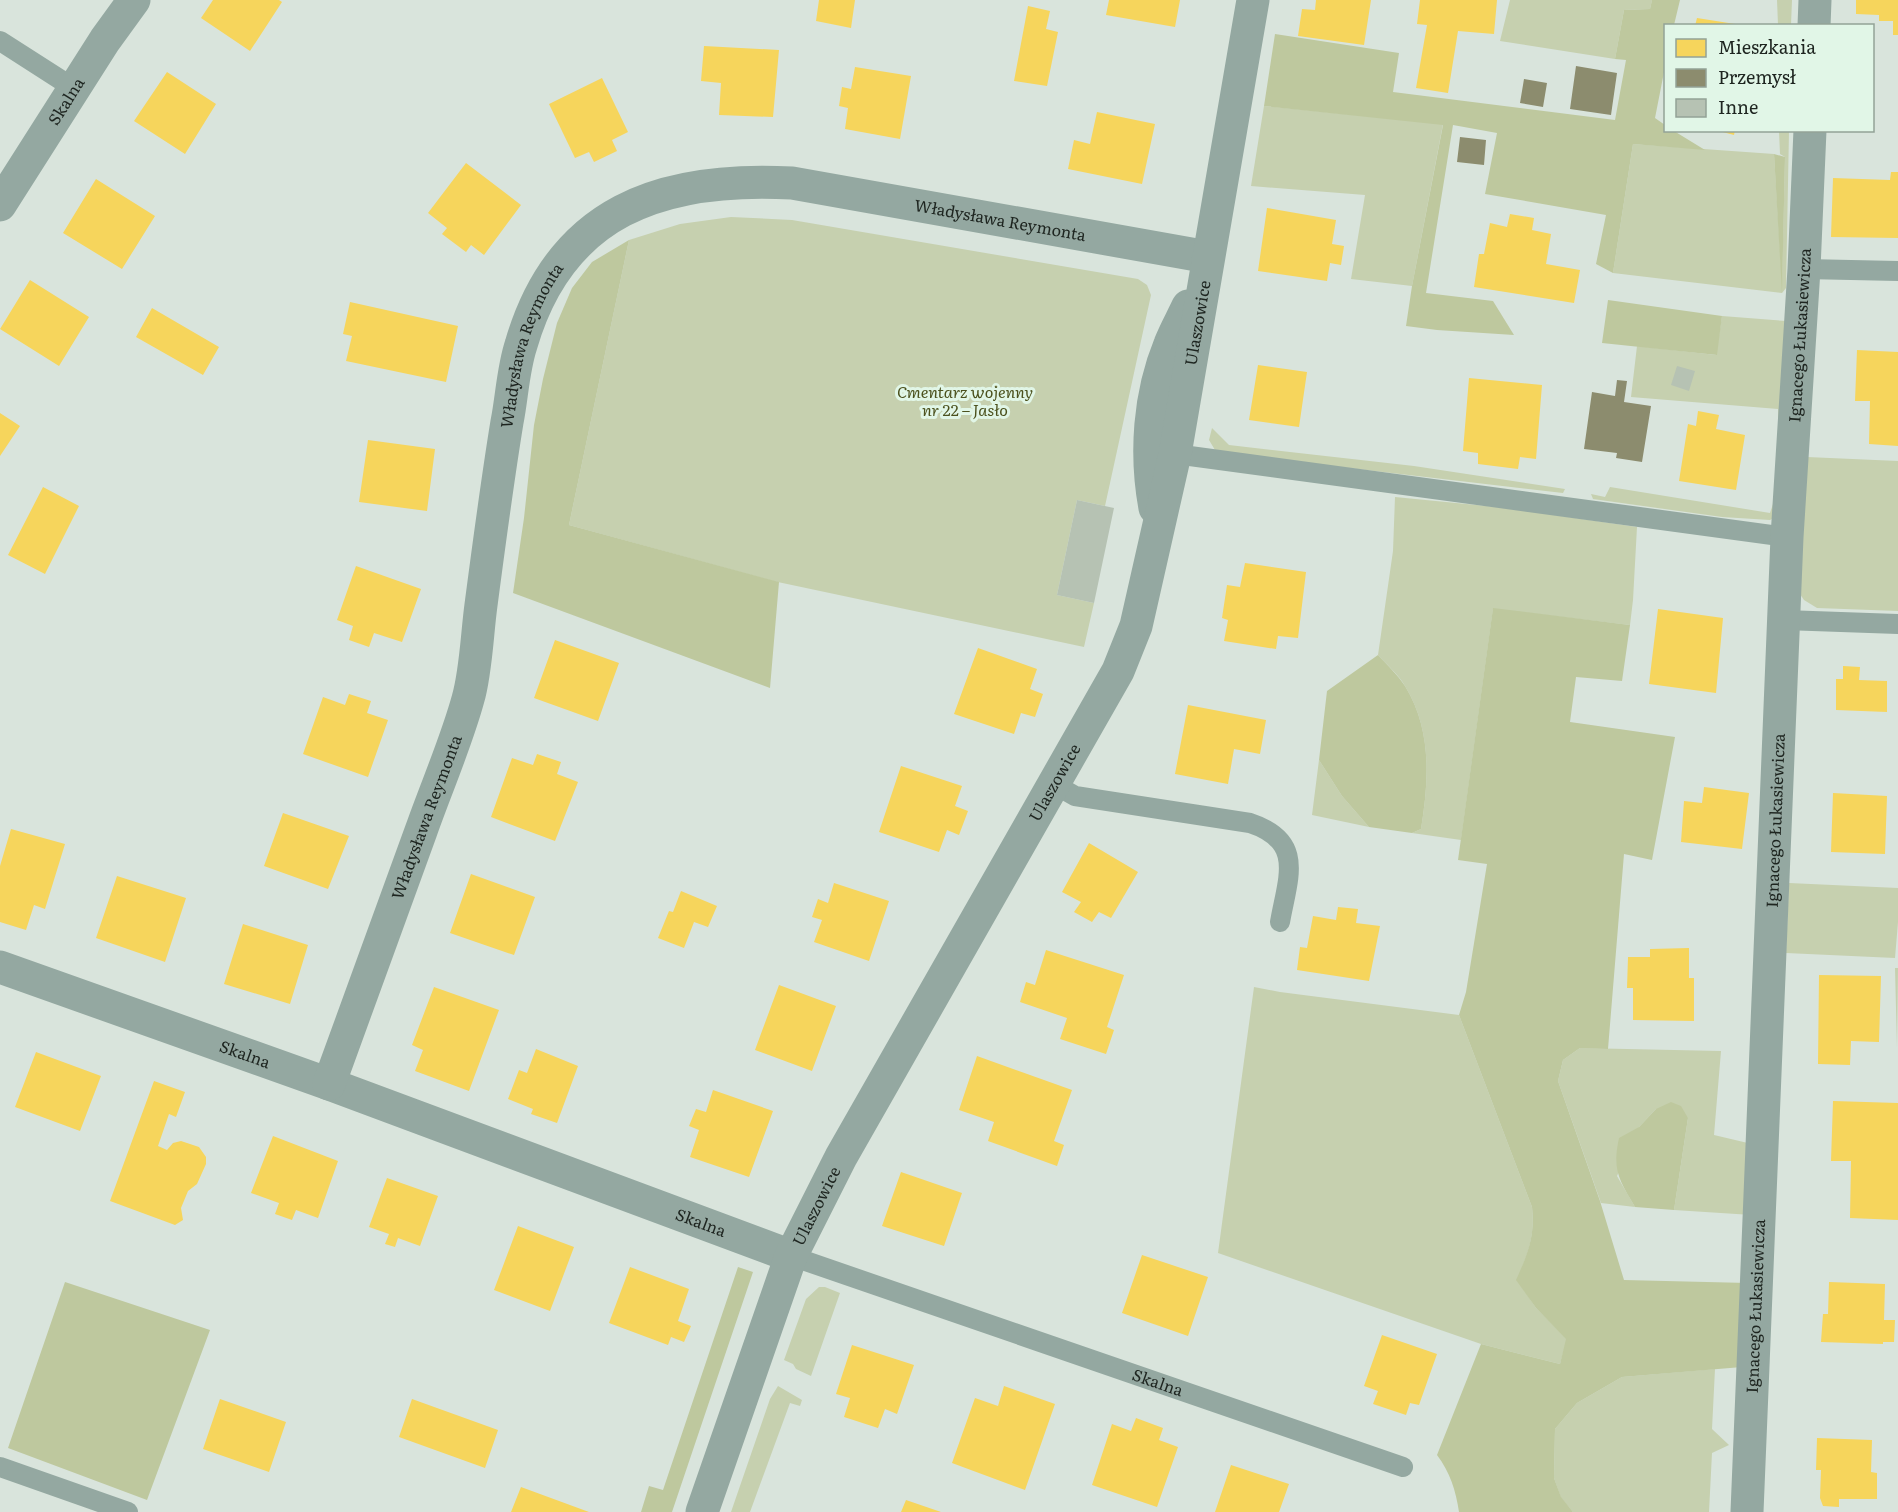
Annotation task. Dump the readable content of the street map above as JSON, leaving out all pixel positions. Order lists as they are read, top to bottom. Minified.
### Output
{"streets":{"street":["Skalna","Władysława Reymonta","Ulaszowice","Ignacego Łukasiewicza"]},"crossings":[["Skalna","Władysława Reymonta"],["Skalna","Ulaszowice"],["Władysława Reymonta","Ulaszowice"]],"parks":["Cmentarz wojenny nr 22 – Jasło"],"legend":["Mieszkania","Przemysł","Inne"]}
